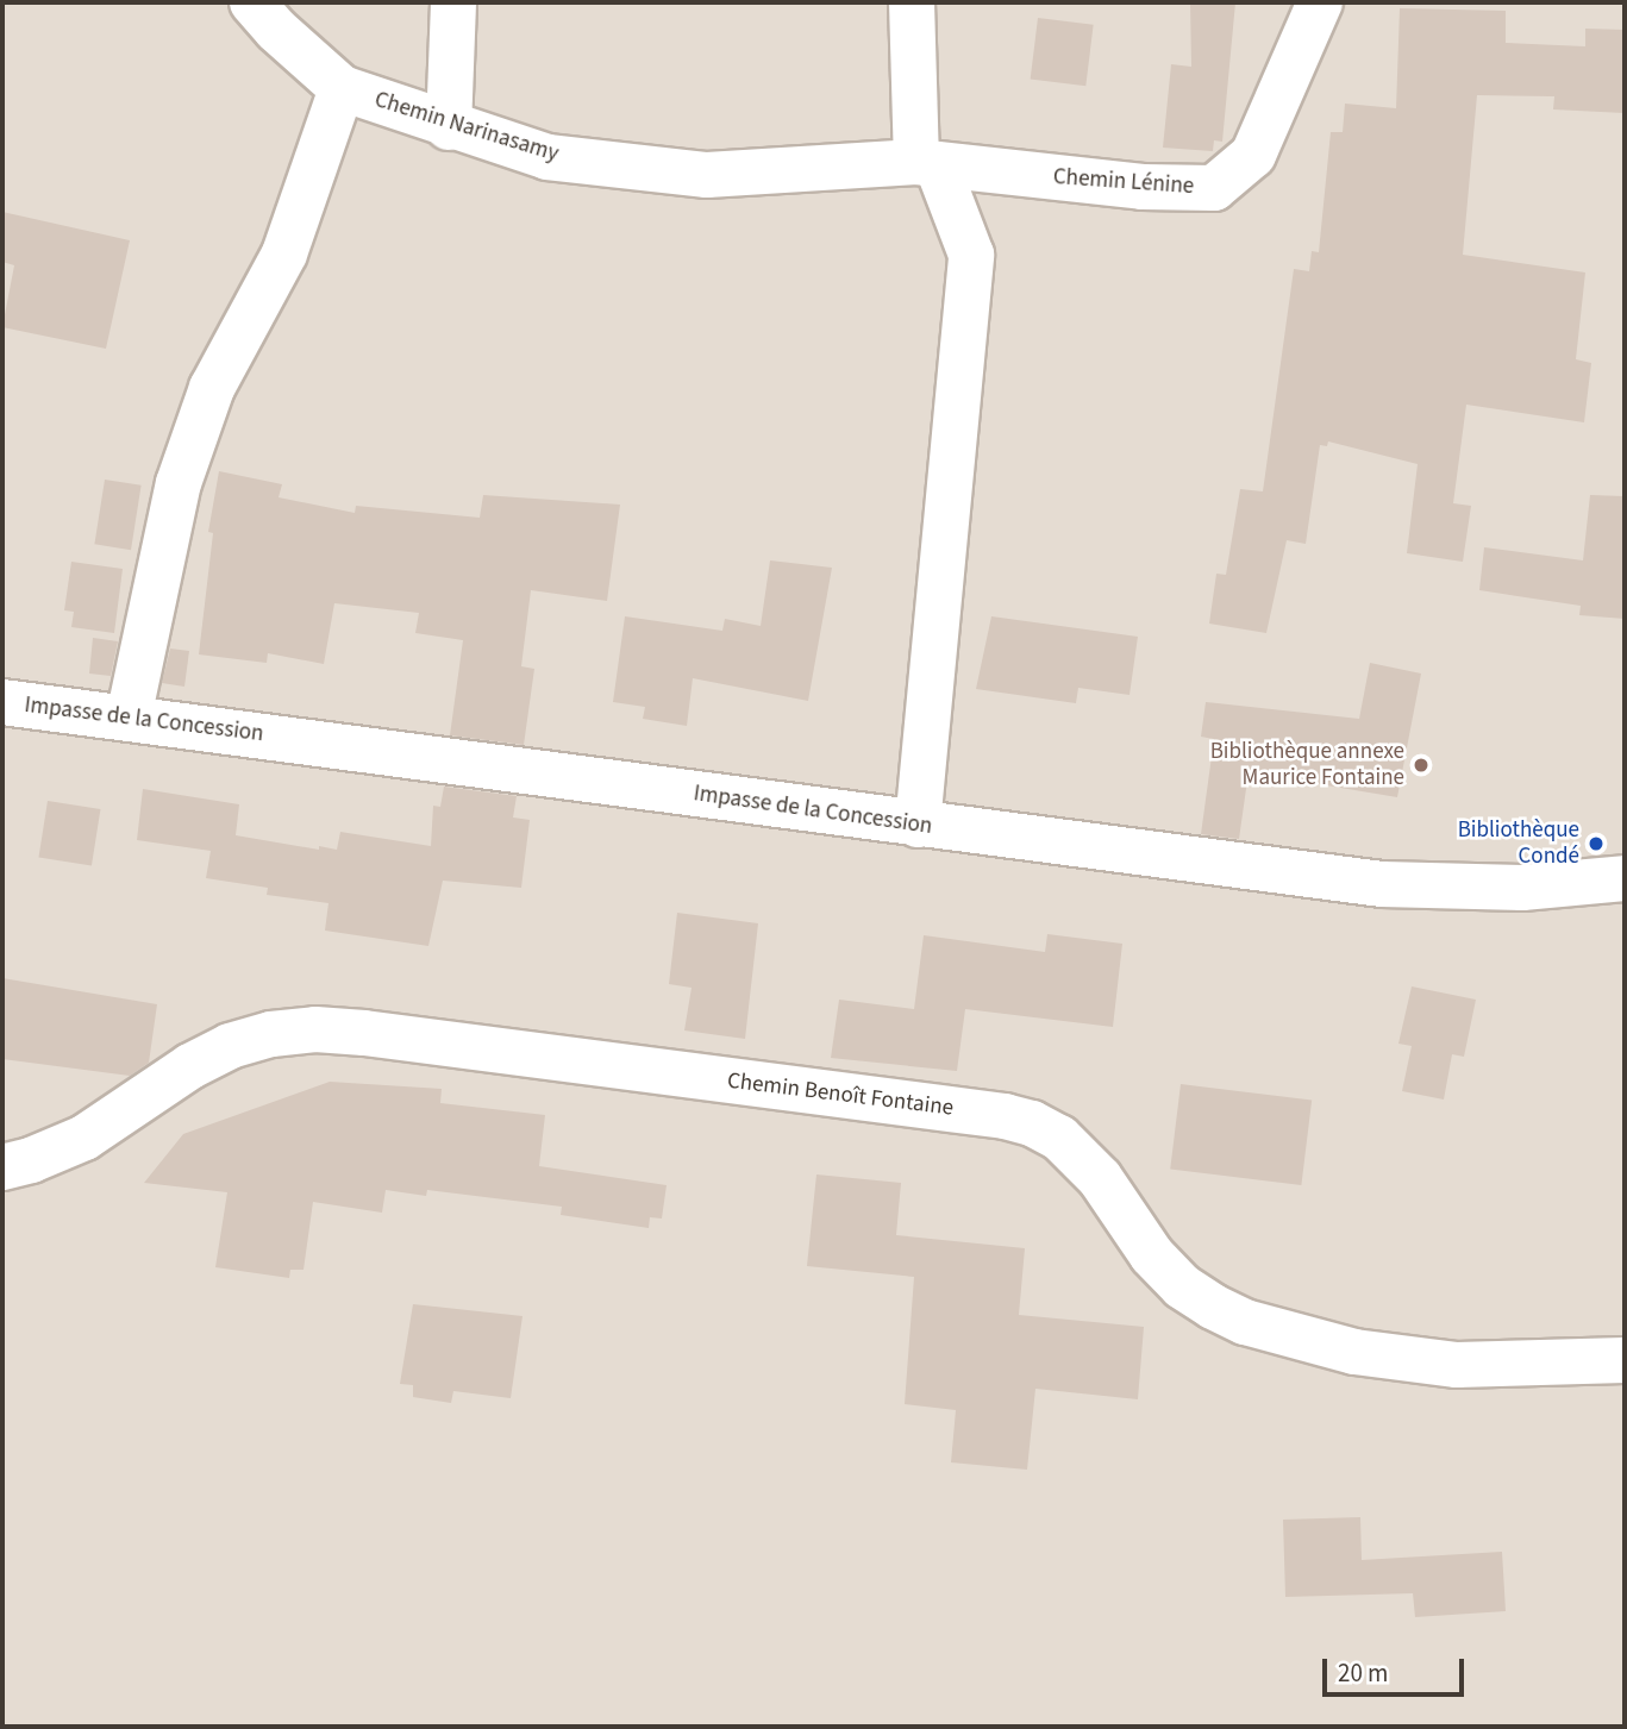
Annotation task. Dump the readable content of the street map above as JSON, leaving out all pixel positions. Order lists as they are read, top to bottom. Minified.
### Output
{"streets":{"street":["Chemin Narinasamy","Chemin Lénine","Impasse de la Concession","Chemin Benoît Fontaine"]},"crossings":[["Chemin Narinasamy","Chemin Lénine"]],"places":["Bibliothèque annexe Maurice Fontaine","Bibliothèque Condé"],"scale_bar":"20 m"}
